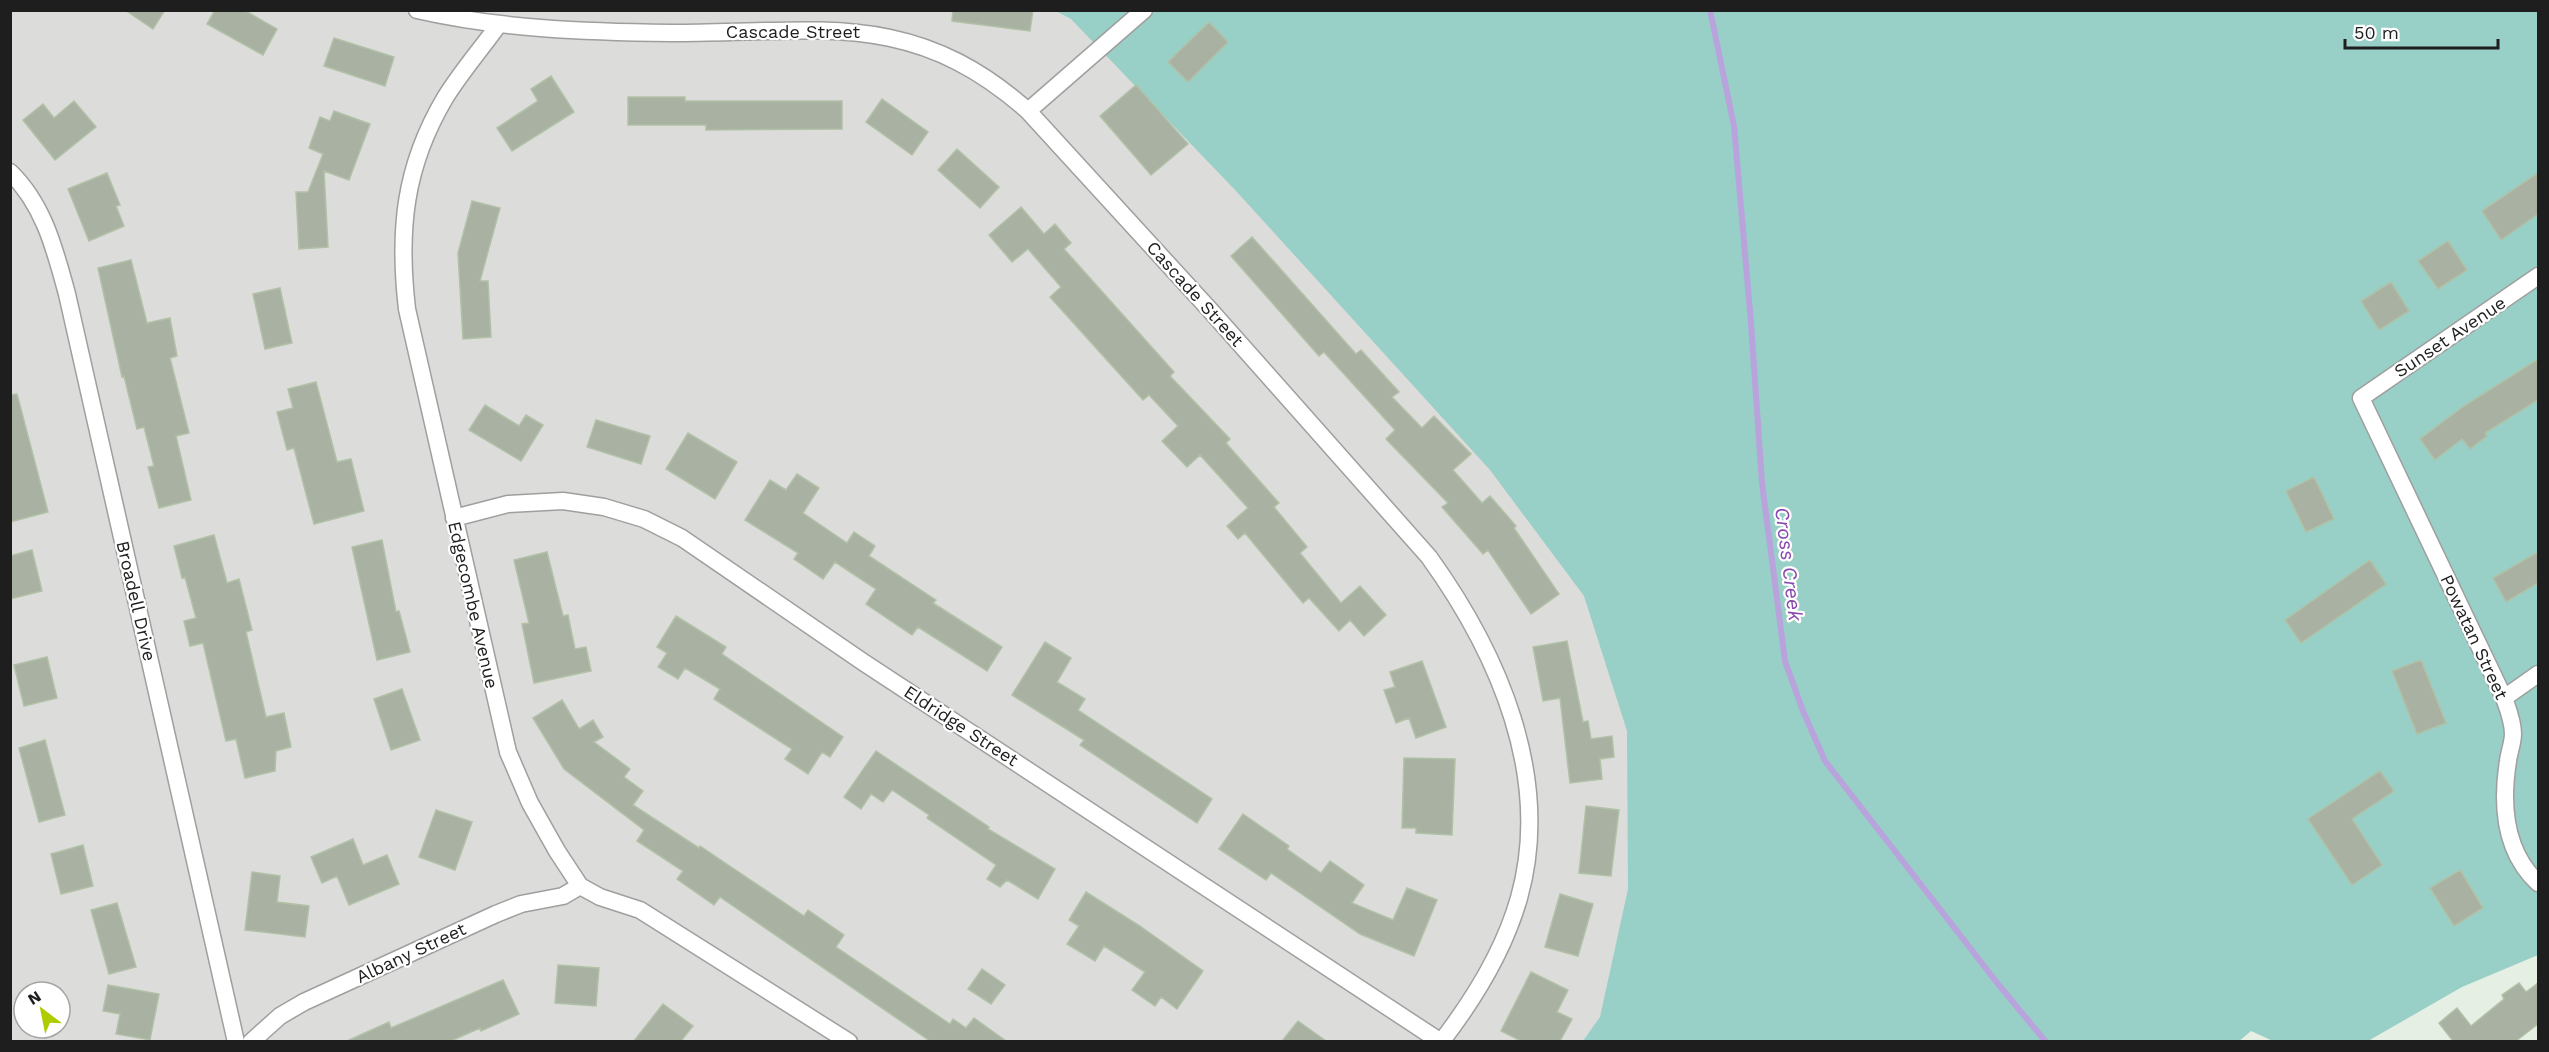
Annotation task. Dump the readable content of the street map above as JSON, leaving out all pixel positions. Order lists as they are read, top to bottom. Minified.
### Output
{"streets":{"street":["Cascade Street","Sunset Avenue","Broadell Drive","Edgecombe Avenue","Powatan Street","Eldridge Street","Albany Street"]},"crossings":[["Cascade Street","Edgecombe Avenue"],["Cascade Street","Eldridge Street"],["Sunset Avenue","Powatan Street"],["Edgecombe Avenue","Eldridge Street"],["Edgecombe Avenue","Albany Street"]],"water":["Cross Creek"],"scale_bar":"50 m","north":"top left"}
